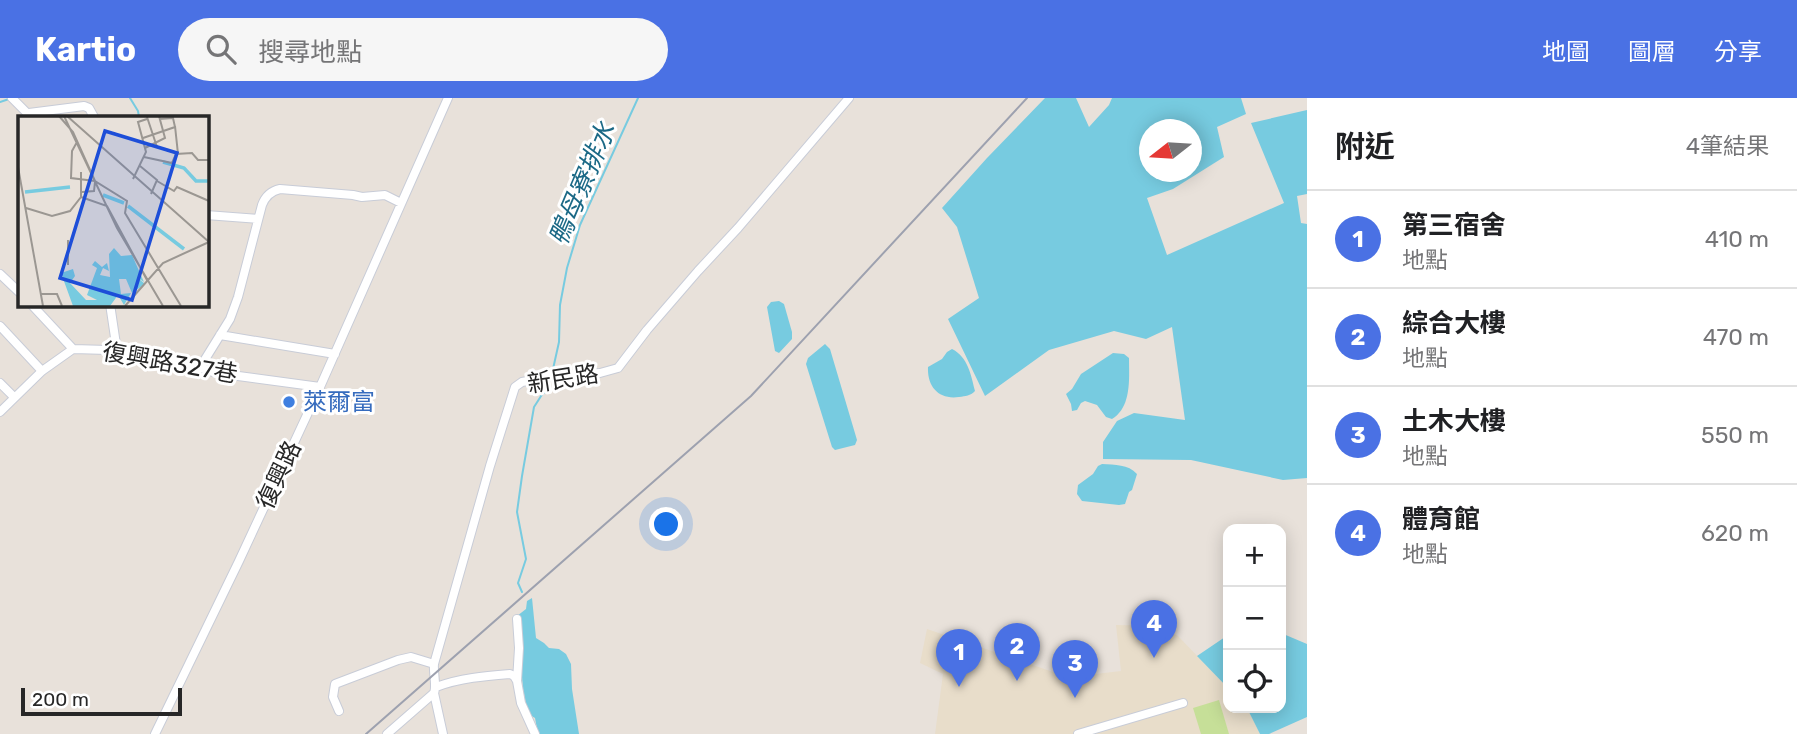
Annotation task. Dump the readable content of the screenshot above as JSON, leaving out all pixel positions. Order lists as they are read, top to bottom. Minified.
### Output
{"streets":{"street":["復興路327巷","新民路","復興路"]},"crossings":[["復興路327巷","復興路"]],"water":["鴨母寮排水"],"places":["萊爾富"],"scale_bar":"200 m","north":"left","page":{"header":"Kartio","search":"搜尋地點","nav":["地圖","圖層","分享"],"heading":["附近","4筆結果"],"list":[{"mark":"1","name":"第三宿舍","note":"地點","value":"410 m"},{"mark":"2","name":"綜合大樓","note":"地點","value":"470 m"},{"mark":"3","name":"土木大樓","note":"地點","value":"550 m"},{"mark":"4","name":"體育館","note":"地點","value":"620 m"}],"map_buttons":["+","−"],"pins":["4","2","1","3"],"scale":"200 m"}}
